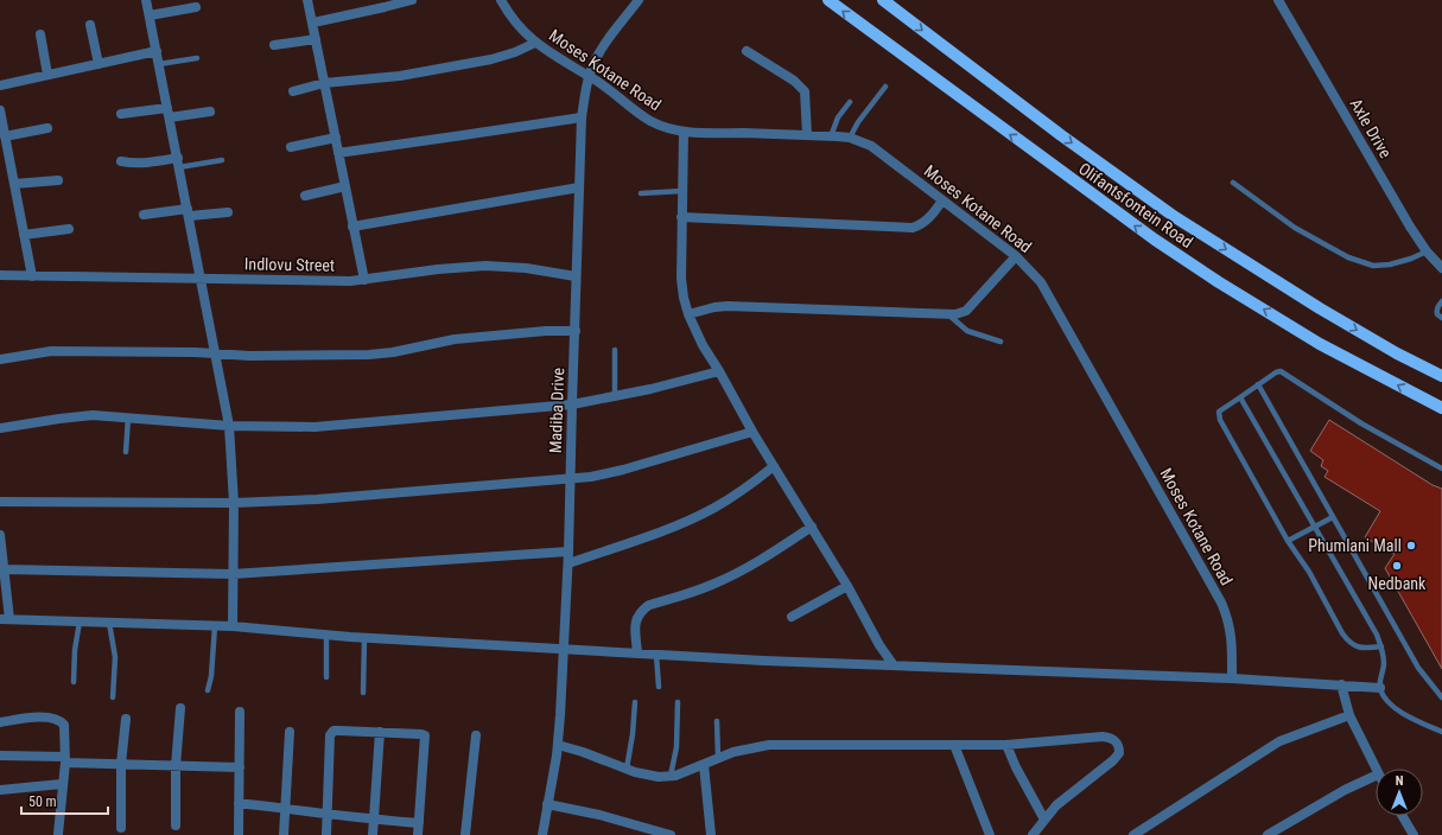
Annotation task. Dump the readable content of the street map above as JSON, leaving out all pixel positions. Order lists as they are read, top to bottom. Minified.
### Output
{"streets":{"main road":["Olifantsfontein Road"],"street":["Moses Kotane Road","Axle Drive","Indlovu Street","Madiba Drive"]},"crossings":[["Moses Kotane Road","Madiba Drive"],["Indlovu Street","Madiba Drive"]],"places":["Phumlani Mall","Nedbank"],"scale_bar":"50 m","north":"top"}
